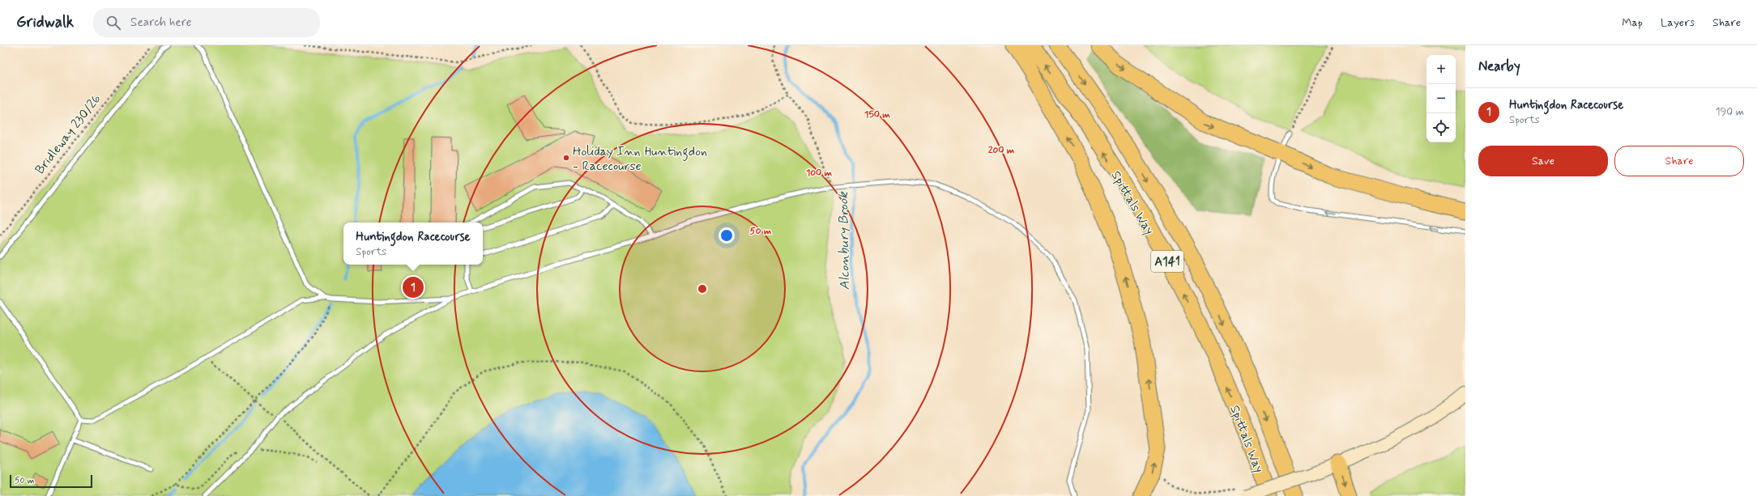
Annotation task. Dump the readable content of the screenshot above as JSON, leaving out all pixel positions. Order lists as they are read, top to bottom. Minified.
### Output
{"streets":{"highway":["Spittals Way","A141"],"path":["Bridleway 230/26"]},"water":["Alconbury Brook"],"places":["Holiday Inn Huntingdon - Racecourse"],"scale_bar":"50 m","page":{"header":"Gridwalk","search":"Search here","nav":["Map","Layers","Share"],"heading":"Nearby","map_buttons":["+","−"],"list":[{"mark":"1","name":"Huntingdon Racecourse","note":"Sports","value":"190 m"}],"buttons":["Save","Share"],"popup":["Huntingdon Racecourse","Sports"],"pins":"1","scale":"50 m"},"rings":["150 m","200 m","100 m","50 m"]}
